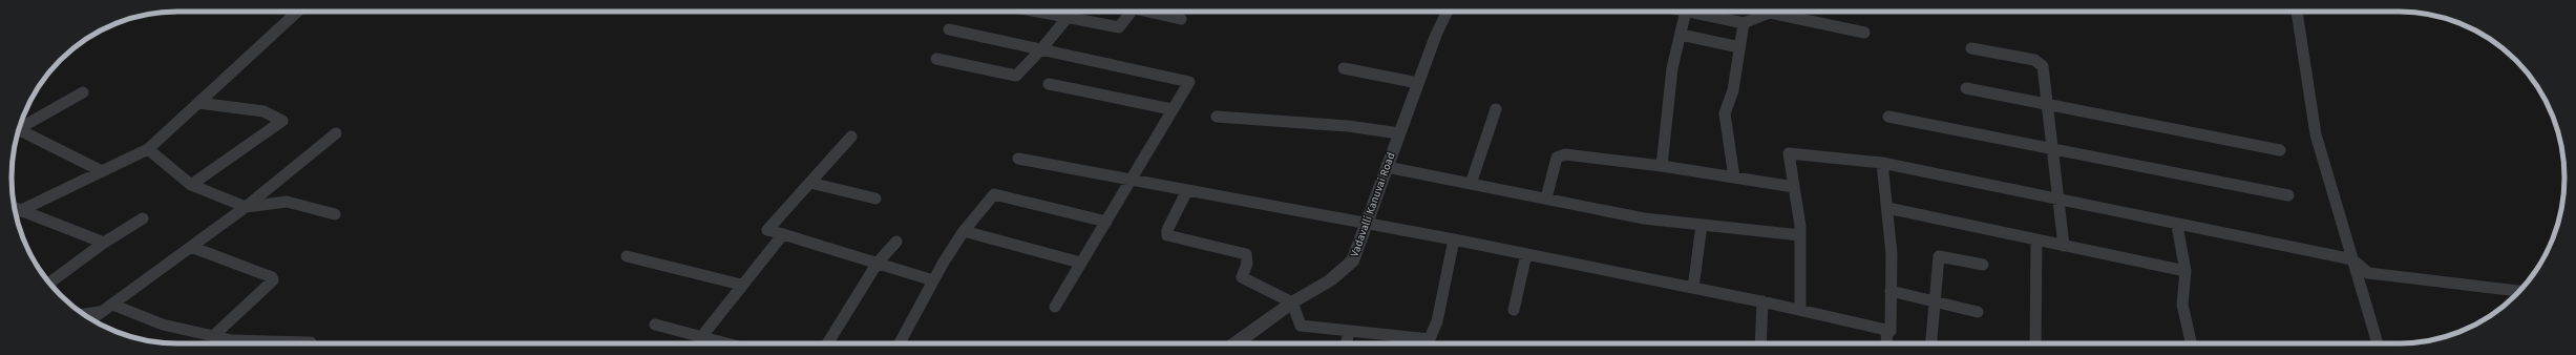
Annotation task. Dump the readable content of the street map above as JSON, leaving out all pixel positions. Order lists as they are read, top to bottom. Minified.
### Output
{"streets":{"street":["Vadavalli Kanuvai Road"]}}
